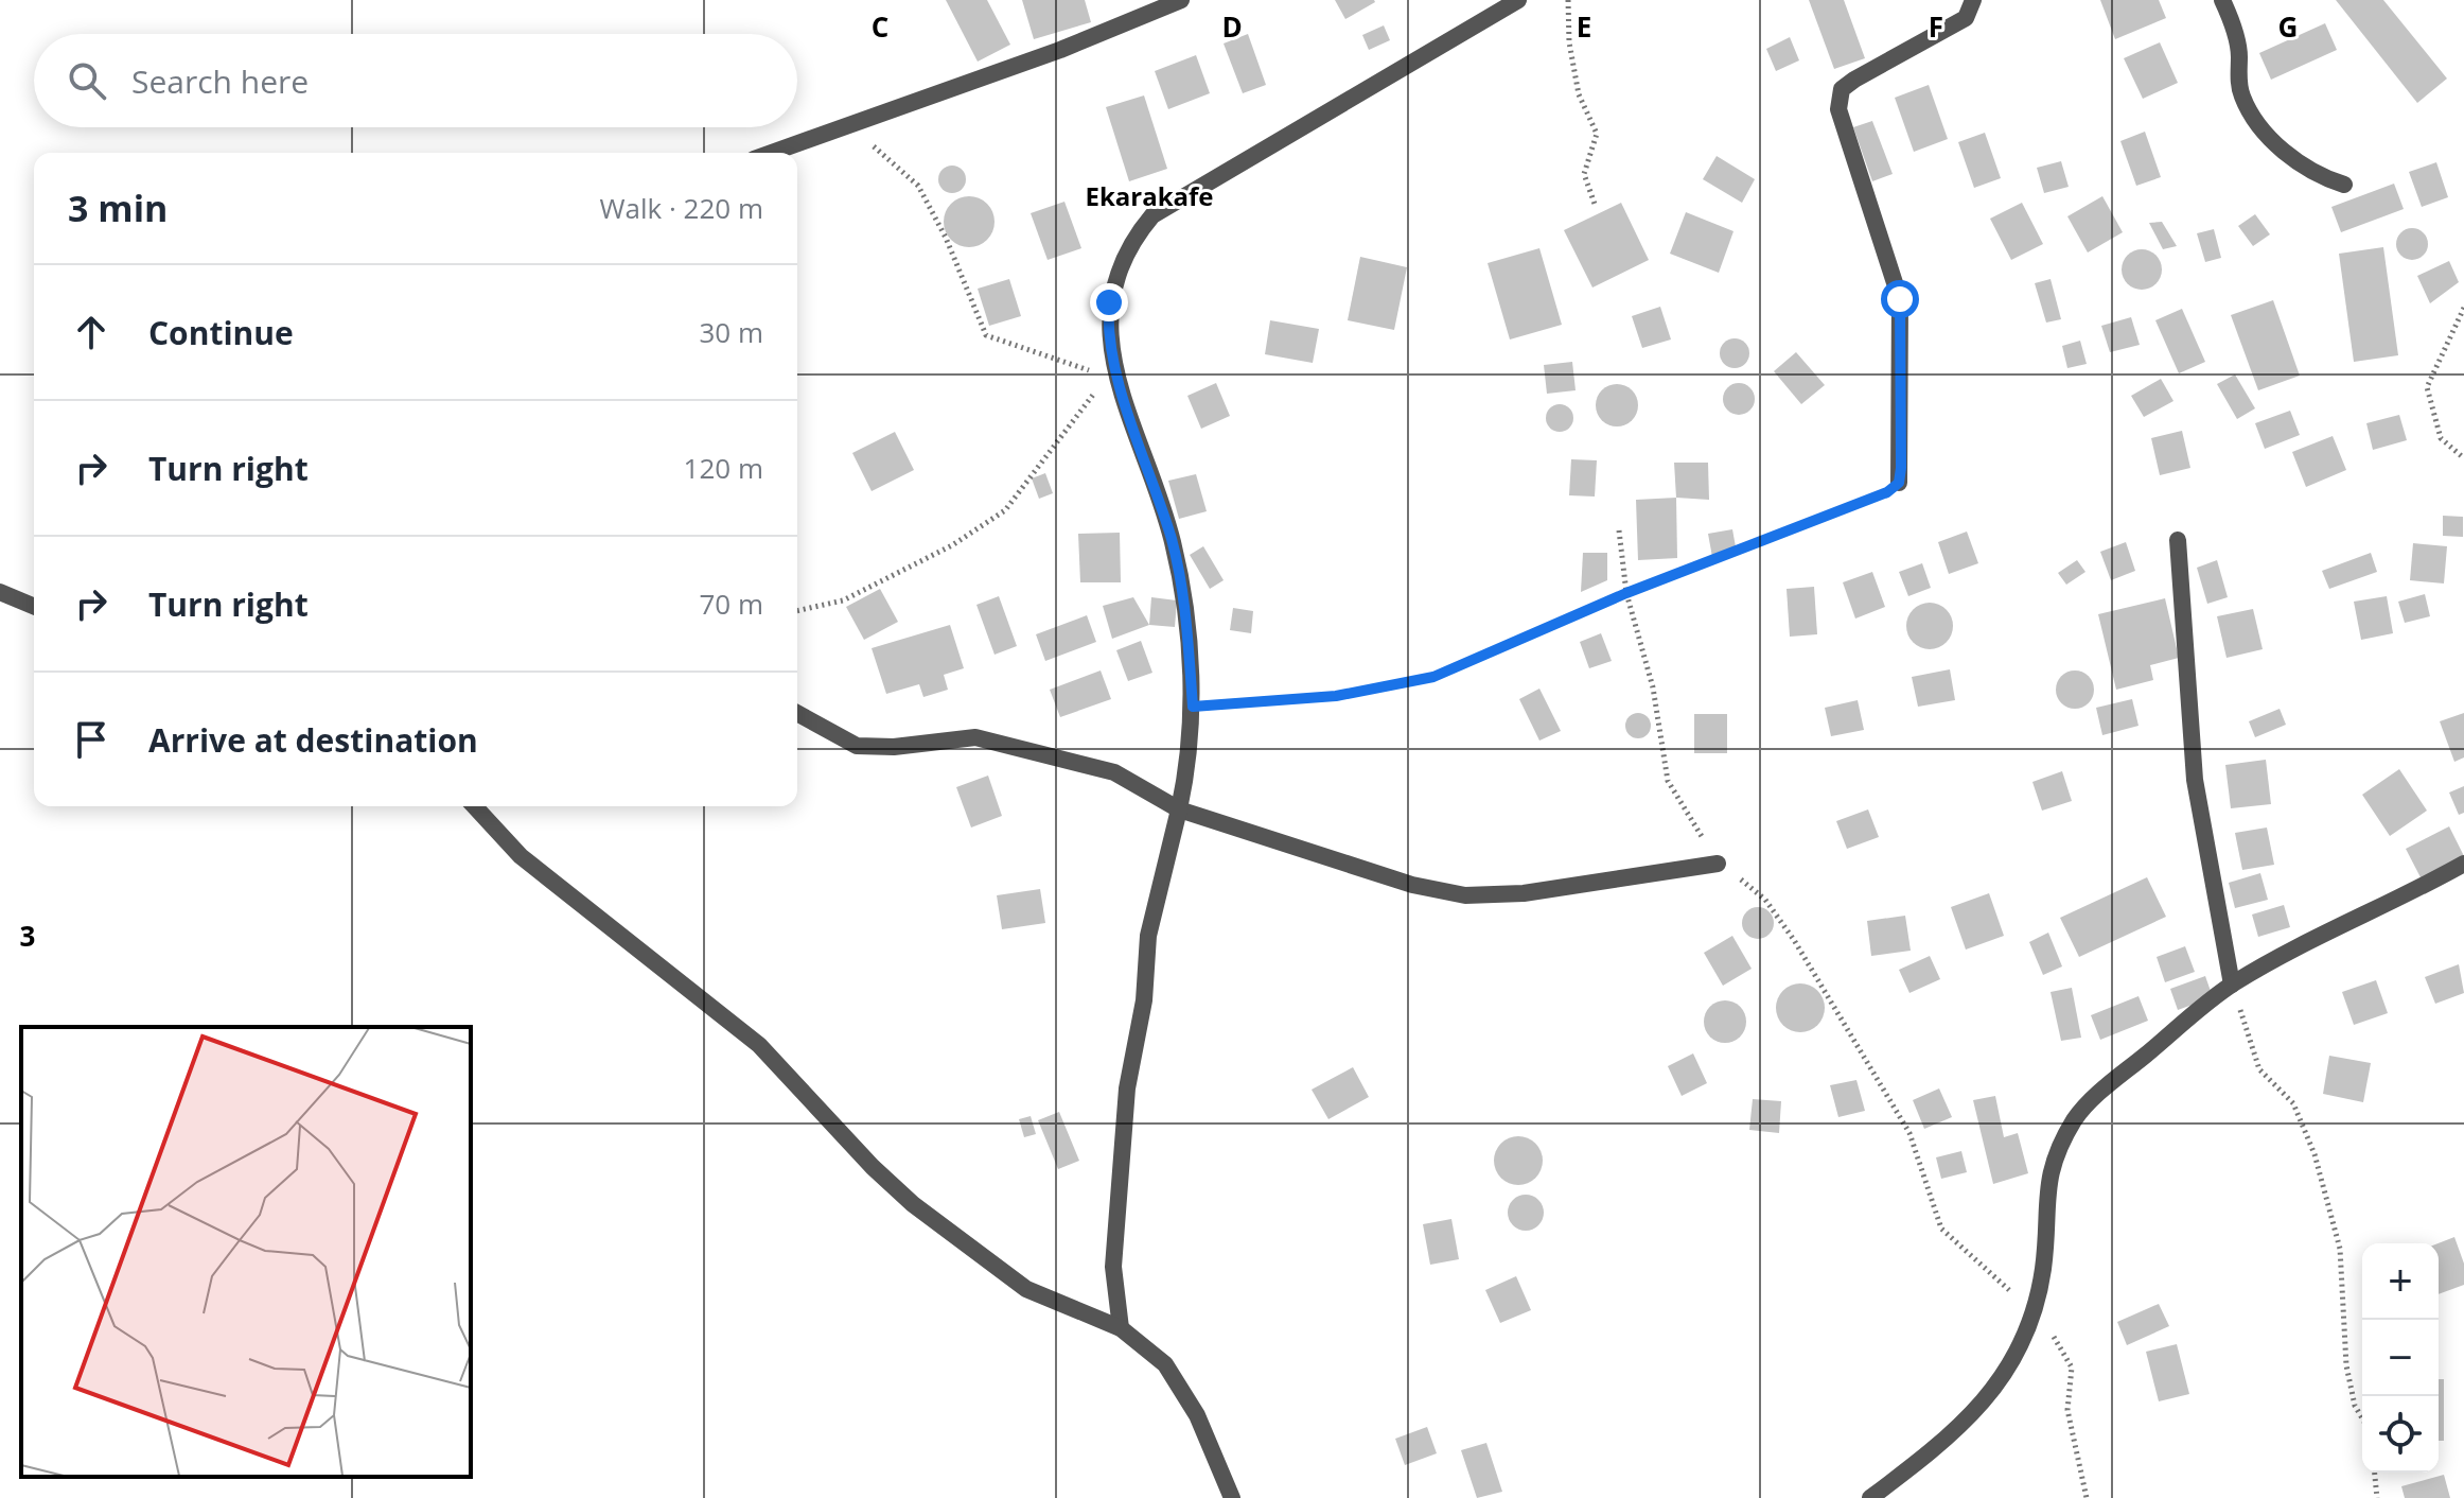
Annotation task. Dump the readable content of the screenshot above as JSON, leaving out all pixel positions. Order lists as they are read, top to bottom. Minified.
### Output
{"districts":["Ekarakafe"],"page":{"search":"Search here","heading":["3 min","Walk · 220 m"],"list":[["Continue","30 m"],["Turn right","120 m"],["Turn right","70 m"],"Arrive at destination"],"map_buttons":["+","−"]},"grid":{"columns":["C","D","E","F","G"],"rows":["3"]}}
